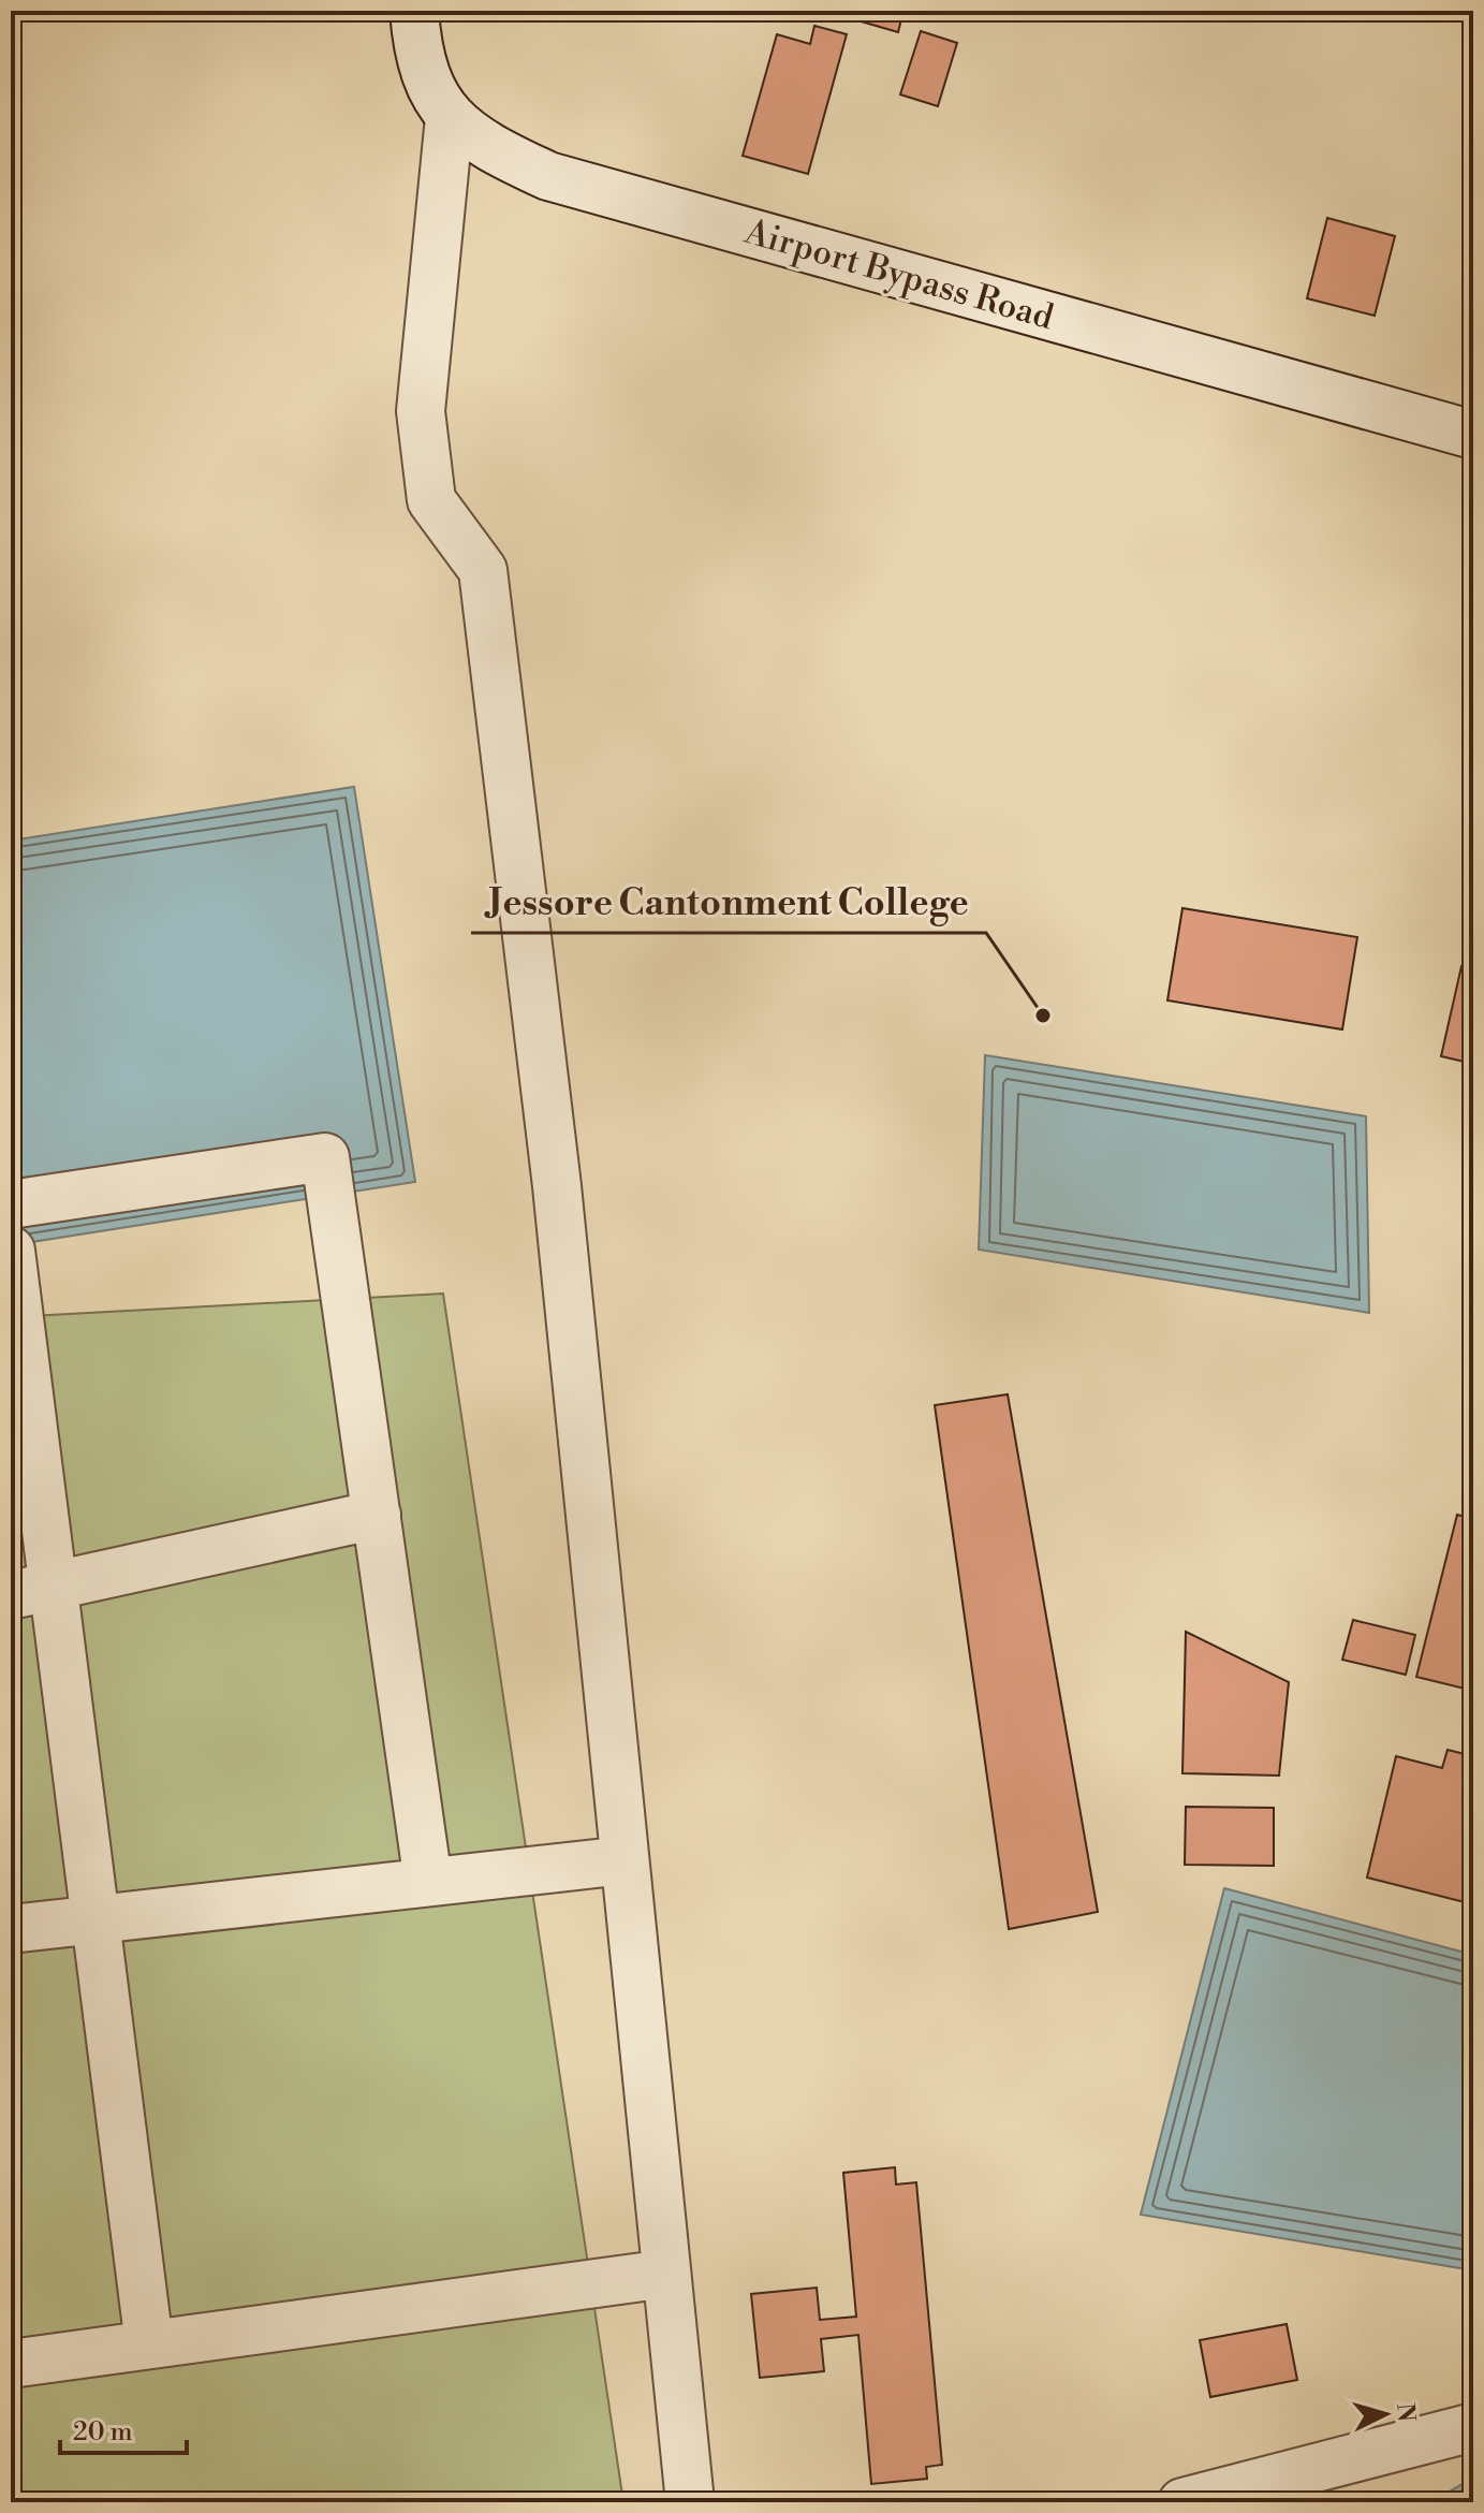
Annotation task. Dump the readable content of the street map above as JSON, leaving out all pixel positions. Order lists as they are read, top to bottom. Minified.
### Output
{"streets":{"street":["Airport Bypass Road"]},"places":["Jessore Cantonment College"],"scale_bar":"20 m","north":"right"}
